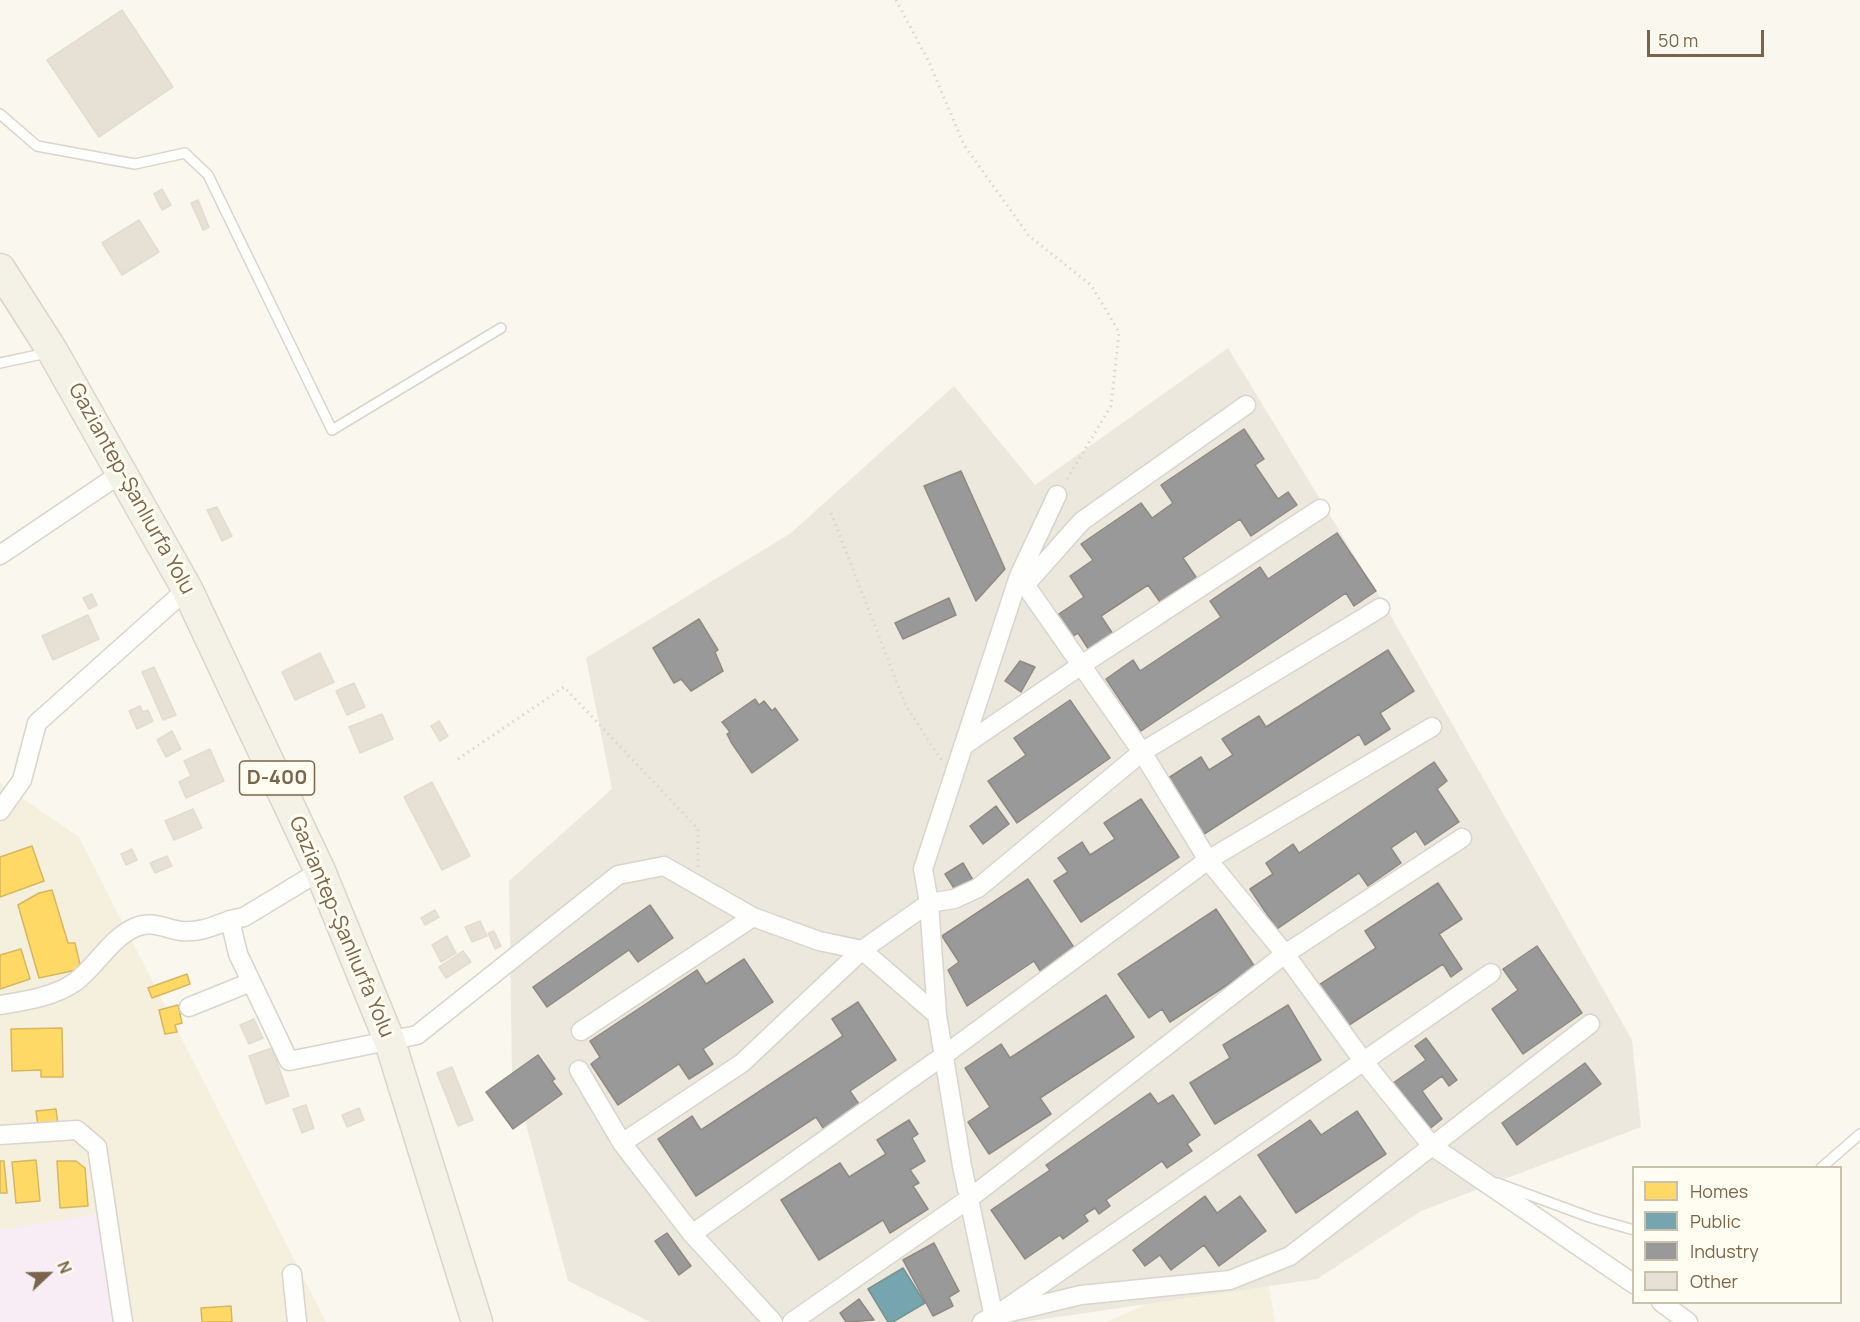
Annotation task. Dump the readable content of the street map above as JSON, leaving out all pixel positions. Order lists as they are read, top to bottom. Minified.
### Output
{"streets":{"main road":["Gaziantep-Şanlıurfa Yolu","D-400"]},"legend":["Homes","Public","Industry","Other"],"scale_bar":"50 m","north":"right"}
